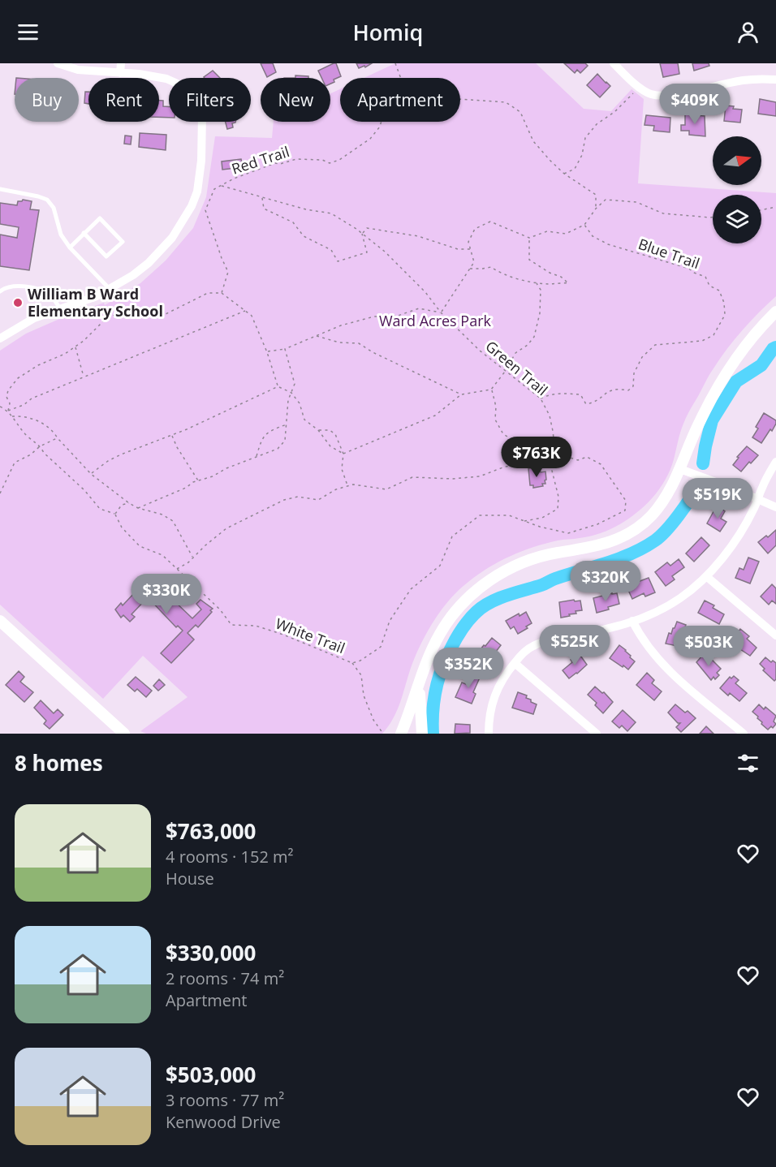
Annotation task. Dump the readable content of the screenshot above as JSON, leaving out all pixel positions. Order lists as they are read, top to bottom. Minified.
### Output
{"streets":{"path":["Red Trail","Blue Trail","Green Trail","White Trail"]},"crossings":[["Red Trail","Green Trail"],["Blue Trail","Green Trail"],["Green Trail","White Trail"]],"parks":["Ward Acres Park"],"places":["William B Ward Elementary School"],"north":"right","page":{"header":"Homiq","chip":["Buy","Rent","Filters","New","Apartment"],"price":["$409K","$763K","$519K","$320K","$330K","$525K","$503K","$352K"],"heading":"8 homes","list":[{"name":"$763,000","note":"4 rooms · 152 m² · House"},{"name":"$330,000","note":"2 rooms · 74 m² · Apartment"},{"name":"$503,000","note":"3 rooms · 77 m² · Kenwood Drive"}]}}
